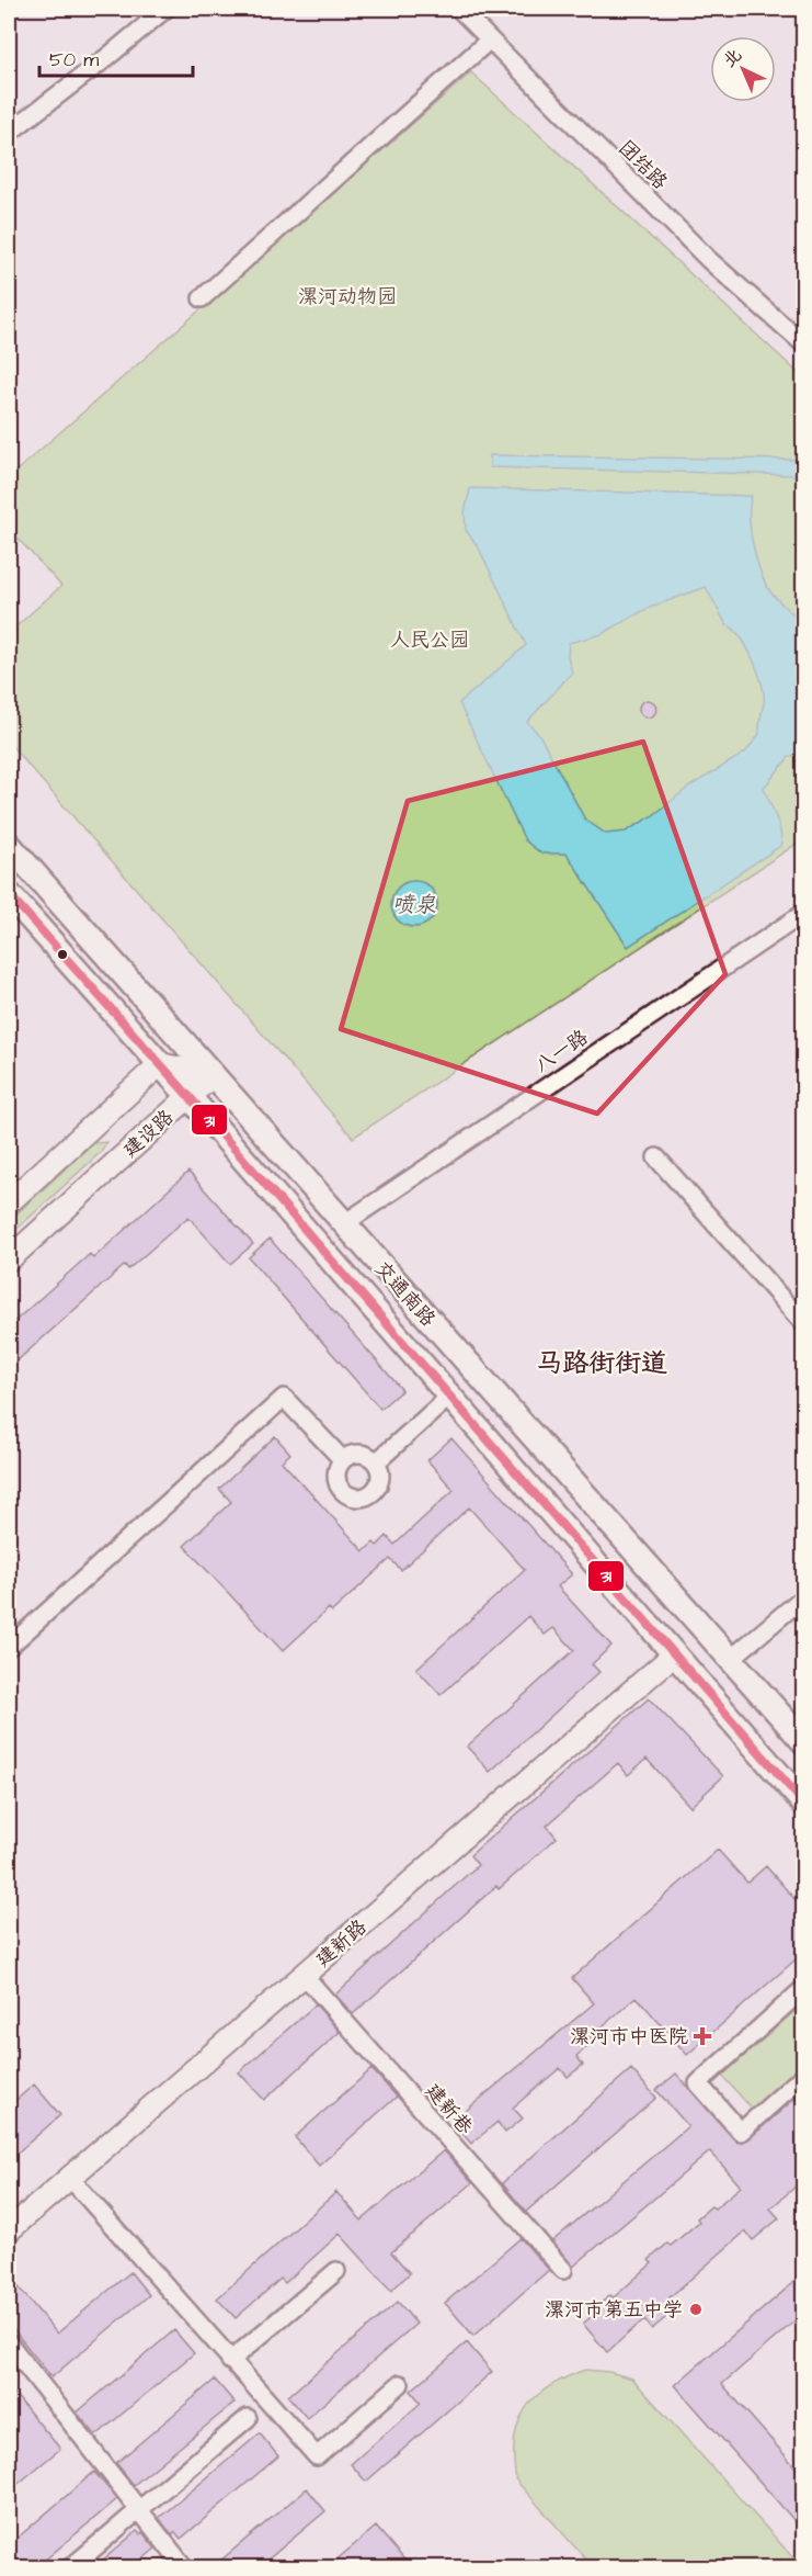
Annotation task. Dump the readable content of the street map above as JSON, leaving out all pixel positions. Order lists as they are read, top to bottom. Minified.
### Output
{"streets":{"main road":["交通南路"],"street":["团结路","八一路","建设路","建新路","建新巷"]},"crossings":[["八一路","交通南路"],["建设路","交通南路"],["交通南路","建新路"],["建新路","建新巷"]],"districts":["马路街街道"],"water":["喷泉"],"parks":["漯河动物园","人民公园"],"places":{"health":["漯河市中医院"],"other":["漯河市第五中学"]},"lines":["transit line 31"],"scale_bar":"50 m","north":"top left"}
